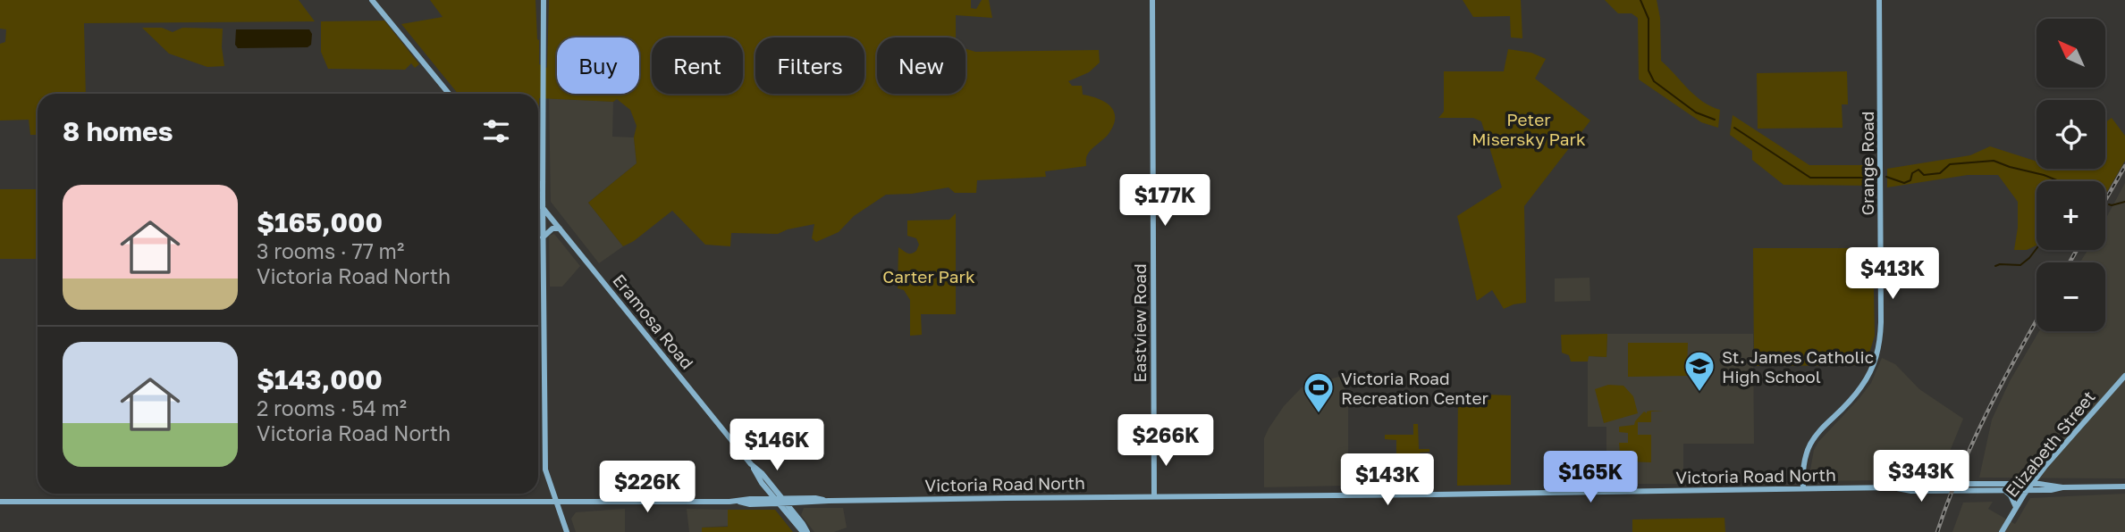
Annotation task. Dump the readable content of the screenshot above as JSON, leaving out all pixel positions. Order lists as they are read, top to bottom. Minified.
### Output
{"streets":{"main road":["Grange Road","Eramosa Road","Eastview Road","Elizabeth Street","Victoria Road North"]},"crossings":[["Grange Road","Victoria Road North"],["Eramosa Road","Victoria Road North"],["Eastview Road","Victoria Road North"]],"parks":["Peter Misersky Park","Carter Park"],"places":{"school or university":["St. James Catholic High School"],"sports":["Victoria Road Recreation Center"]},"north":"top left","page":{"map_buttons":["+","−"],"chip":["Buy","Rent","Filters","New"],"heading":"8 homes","list":[{"name":"$165,000","note":"3 rooms · 77 m² · Victoria Road North"},{"name":"$143,000","note":"2 rooms · 54 m² · Victoria Road North"}],"price":["$177K","$413K","$266K","$146K","$343K","$165K","$143K","$226K"]}}
